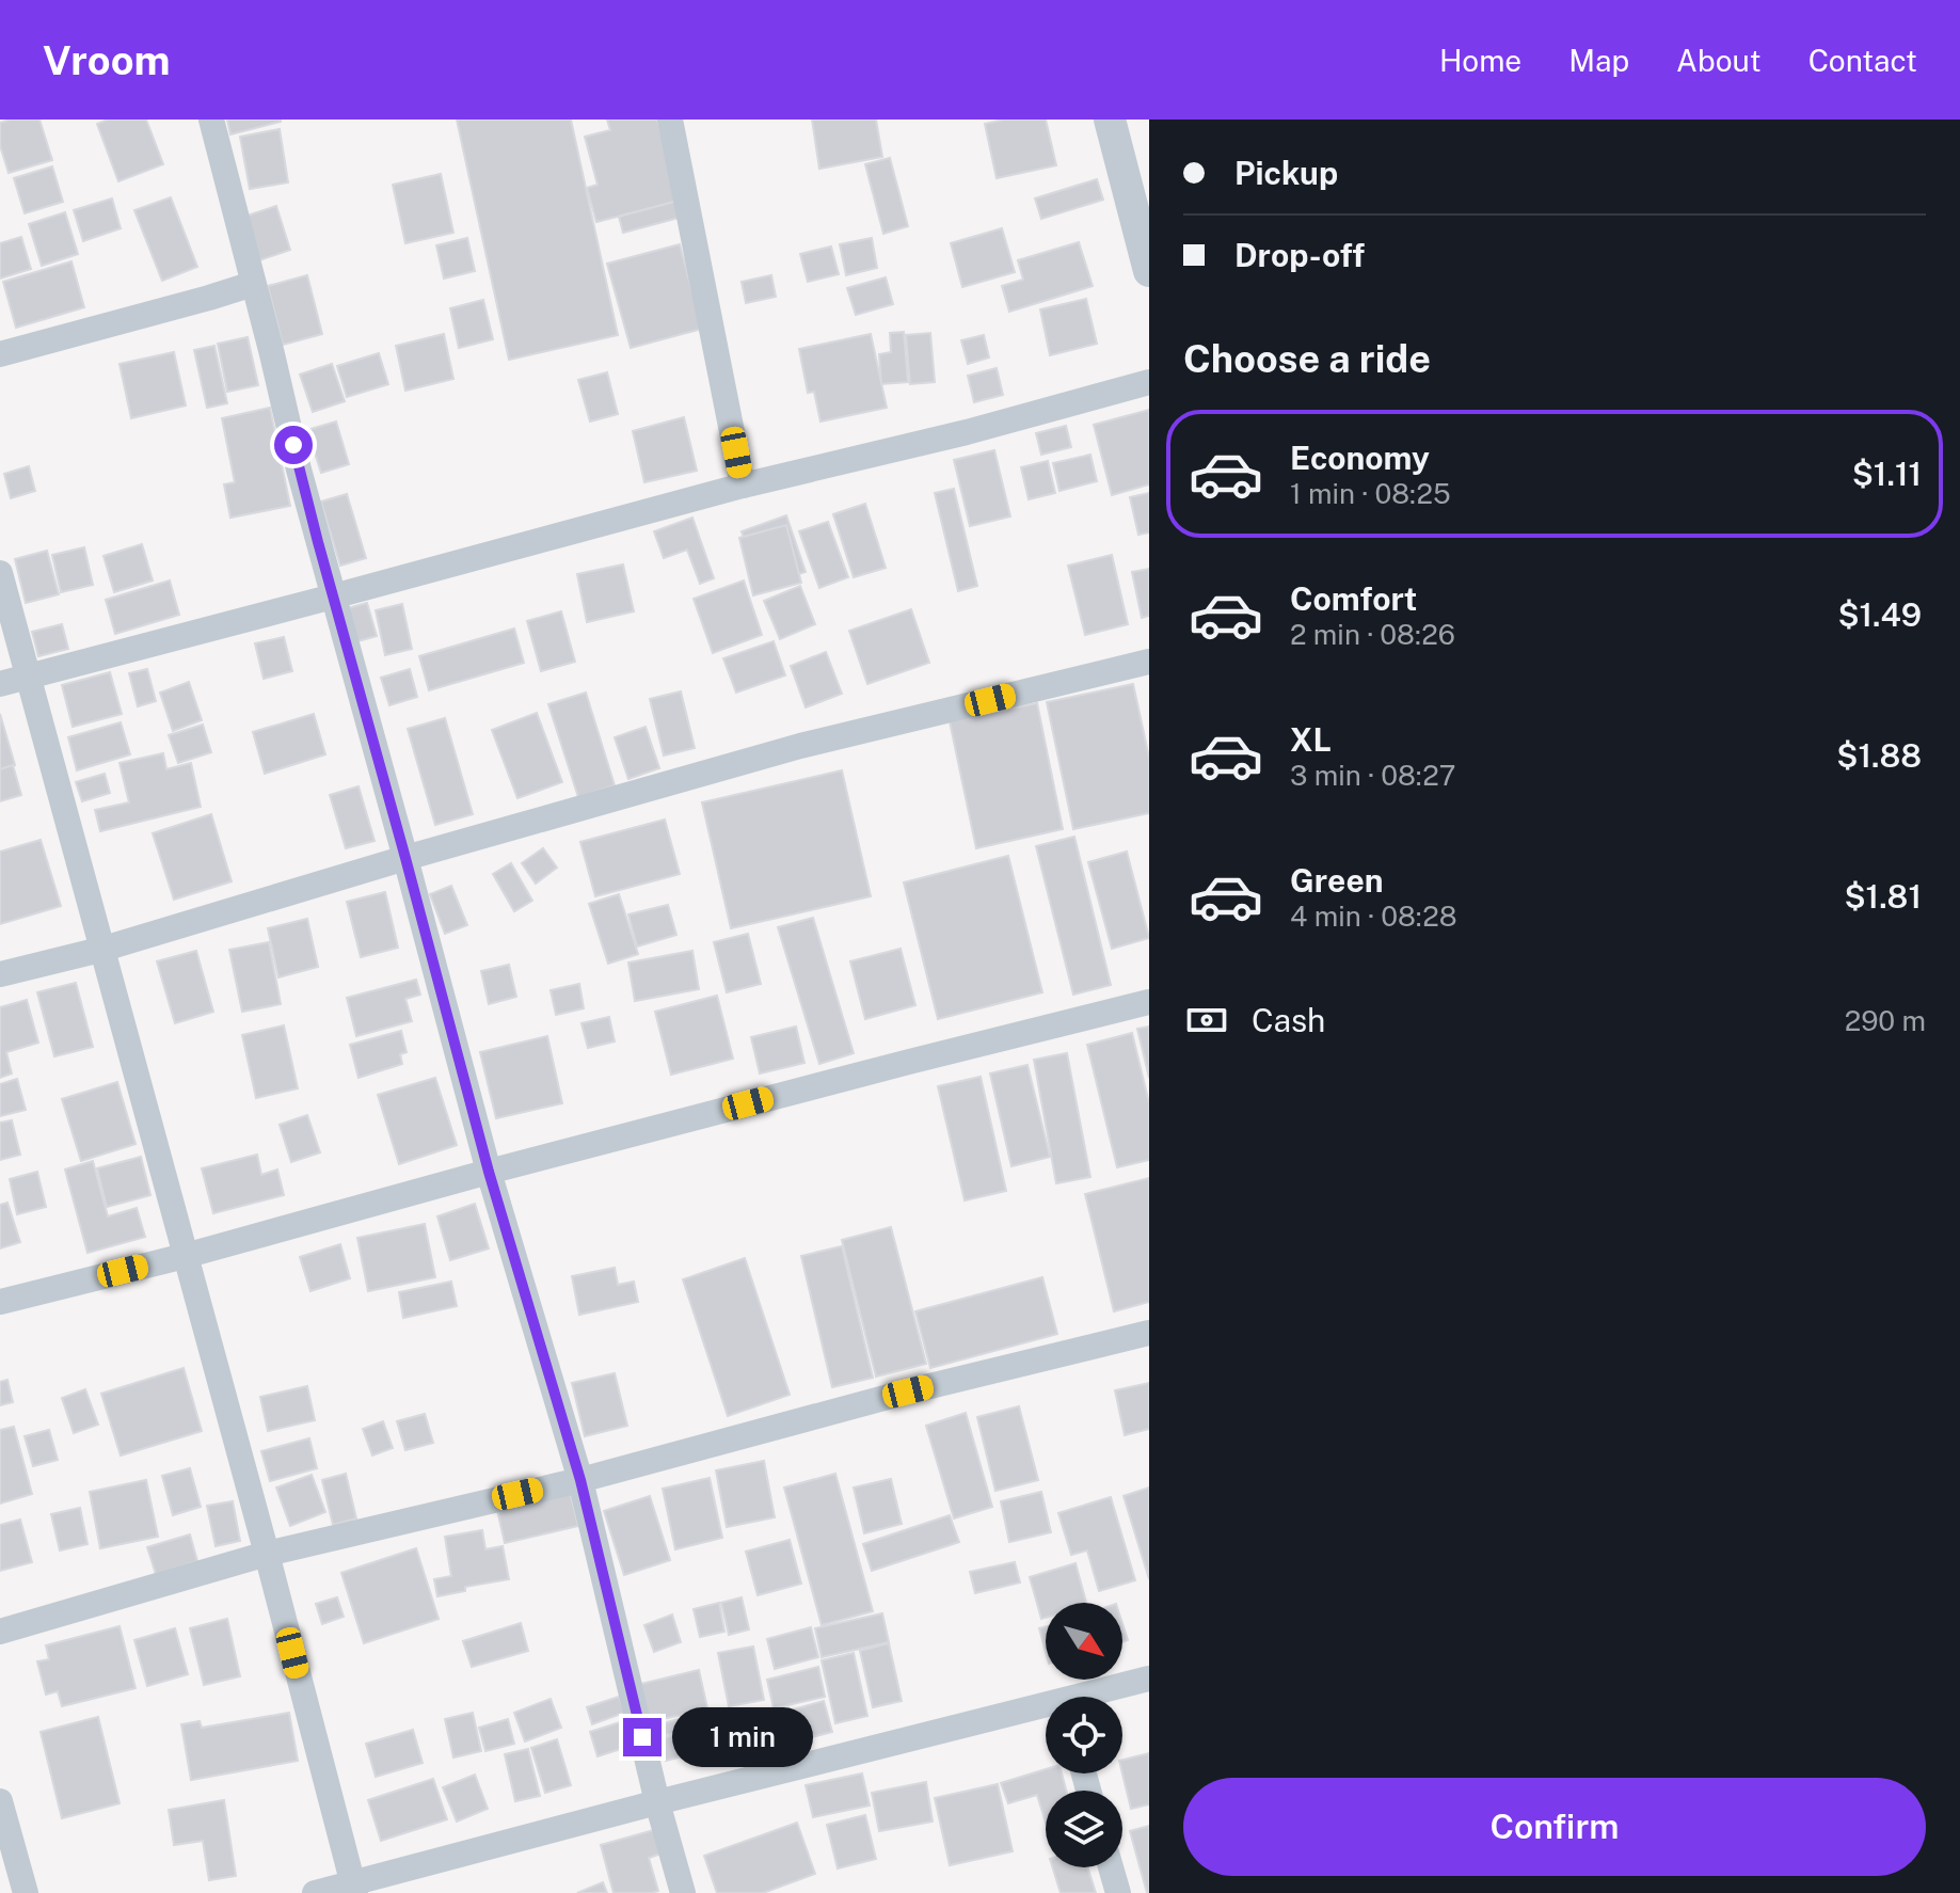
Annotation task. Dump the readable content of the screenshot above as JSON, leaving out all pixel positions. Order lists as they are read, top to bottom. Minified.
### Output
{"north":"bottom right","page":{"header":"Vroom","nav":["Home","Map","About","Contact"],"banner":["Pickup","Drop-off"],"heading":"Choose a ride","list":[{"name":"Economy","note":"1 min · 08:25","value":"$1.11"},{"name":"Comfort","note":"2 min · 08:26","value":"$1.49"},{"name":"XL","note":"3 min · 08:27","value":"$1.88"},{"name":"Green","note":"4 min · 08:28","value":"$1.81"}],"pay":["Cash","290 m"],"bubble":"1 min","buttons":"Confirm"}}
